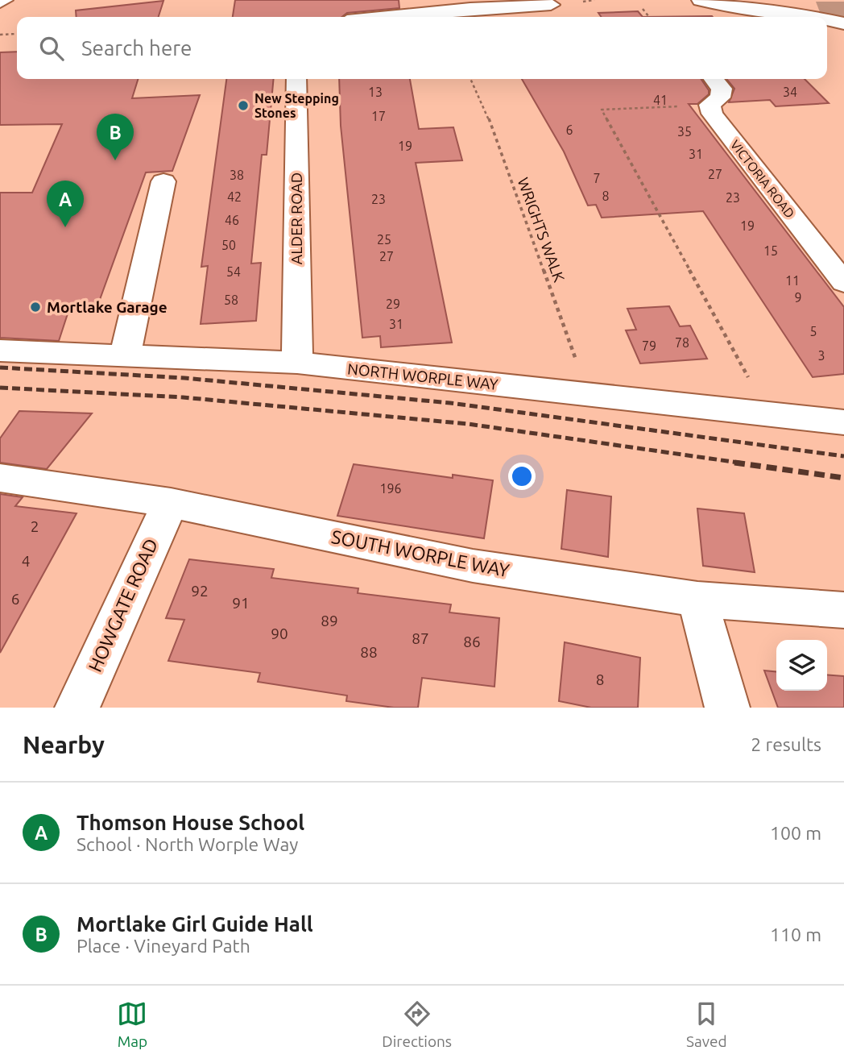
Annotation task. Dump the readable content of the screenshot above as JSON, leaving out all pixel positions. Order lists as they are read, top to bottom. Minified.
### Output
{"streets":{"street":["VICTORIA ROAD","ALDER ROAD","NORTH WORPLE WAY","SOUTH WORPLE WAY","HOWGATE ROAD"],"path":["WRIGHTS WALK"]},"crossings":[["ALDER ROAD","NORTH WORPLE WAY"],["WRIGHTS WALK","NORTH WORPLE WAY"],["SOUTH WORPLE WAY","HOWGATE ROAD"]],"places":["New Stepping Stones","Mortlake Garage"],"house_numbers":["13","34","41","17","6","35","19","31","27","38","7","8","42","23","23","46","19","25","50","15","27","54","11","9","58","29","31","5","78","79","3","196","2","4","92","6","91","89","90","87","86","88","8"],"page":{"search":"Search here","pins":["B","A"],"heading":["Nearby","2 results"],"list":[{"mark":"A","name":"Thomson House School","note":"School · North Worple Way","value":"100 m"},{"mark":"B","name":"Mortlake Girl Guide Hall","note":"Place · Vineyard Path","value":"110 m"}],"nav":["Map","Directions","Saved"]}}
